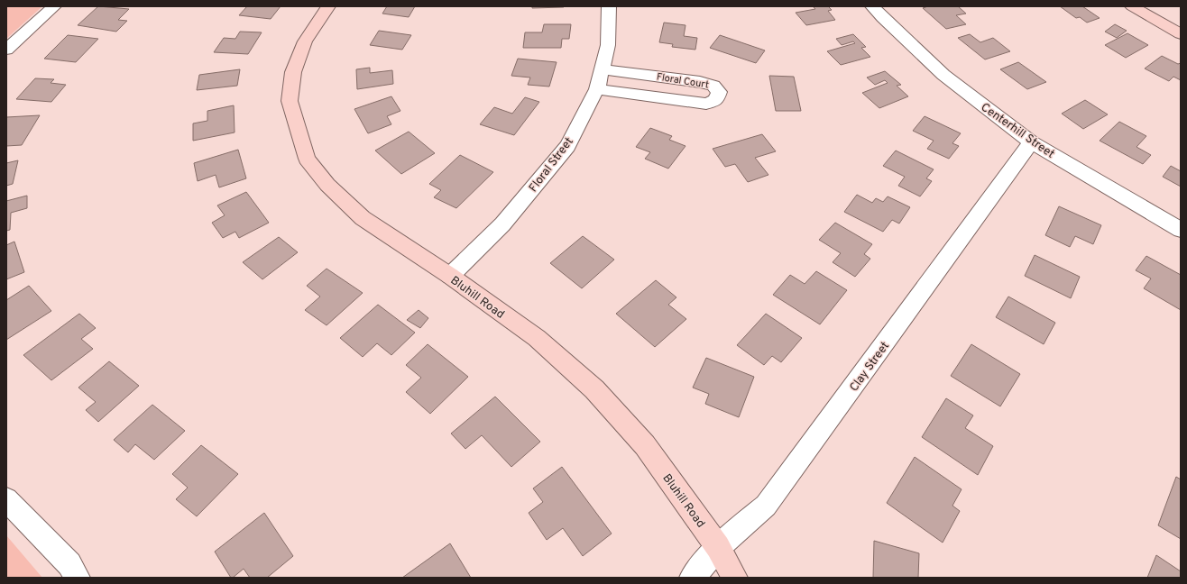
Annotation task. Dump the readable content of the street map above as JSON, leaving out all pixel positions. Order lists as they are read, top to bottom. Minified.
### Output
{"streets":{"street":["Floral Court","Centerhill Street","Floral Street","Bluhill Road","Clay Street"]},"crossings":[["Floral Court","Floral Street"],["Centerhill Street","Clay Street"],["Floral Street","Bluhill Road"],["Bluhill Road","Clay Street"]]}
